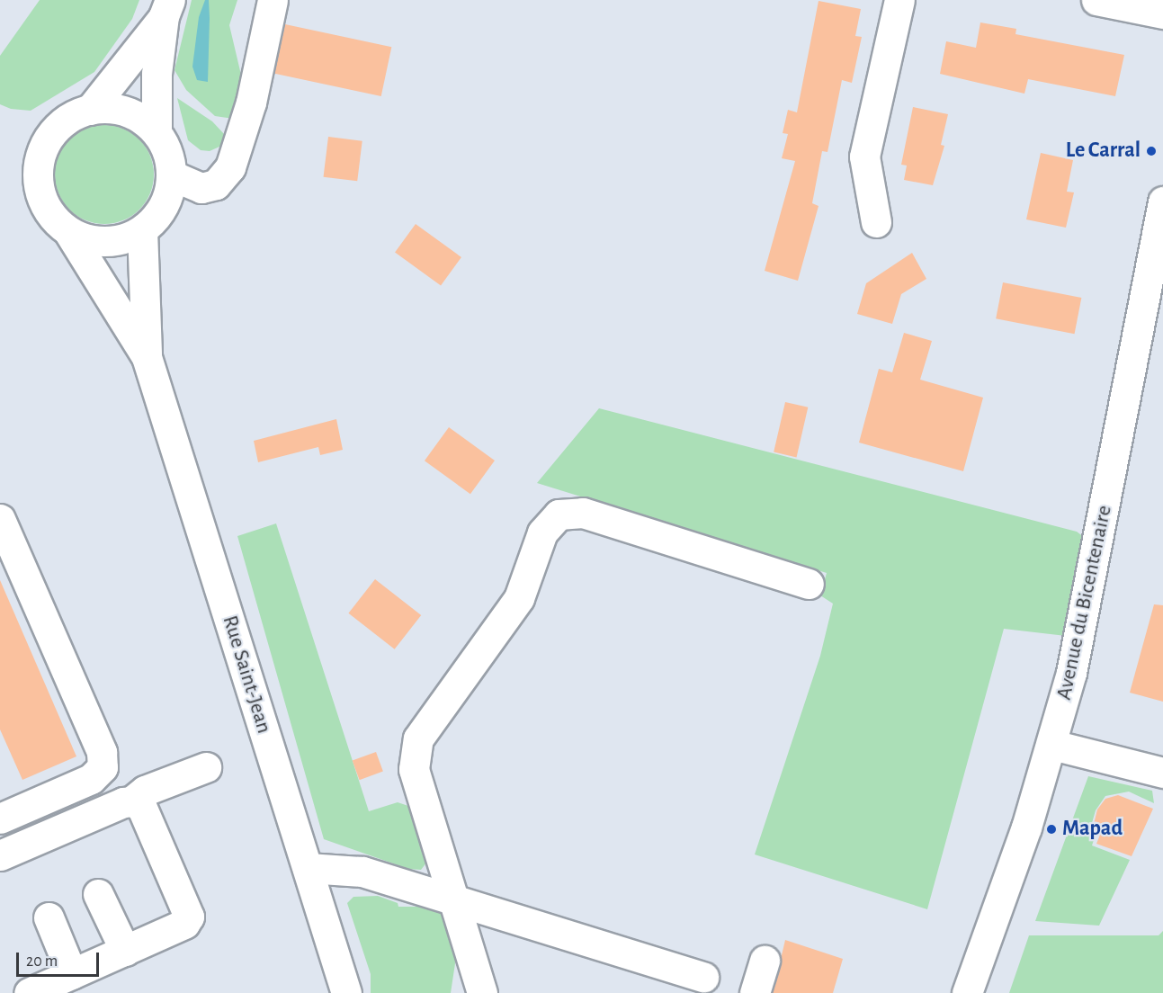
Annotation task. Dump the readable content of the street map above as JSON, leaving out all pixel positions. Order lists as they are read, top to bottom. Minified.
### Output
{"streets":{"street":["Avenue du Bicentenaire","Rue Saint-Jean"]},"places":["Le Carral","Mapad"],"scale_bar":"20 m"}
